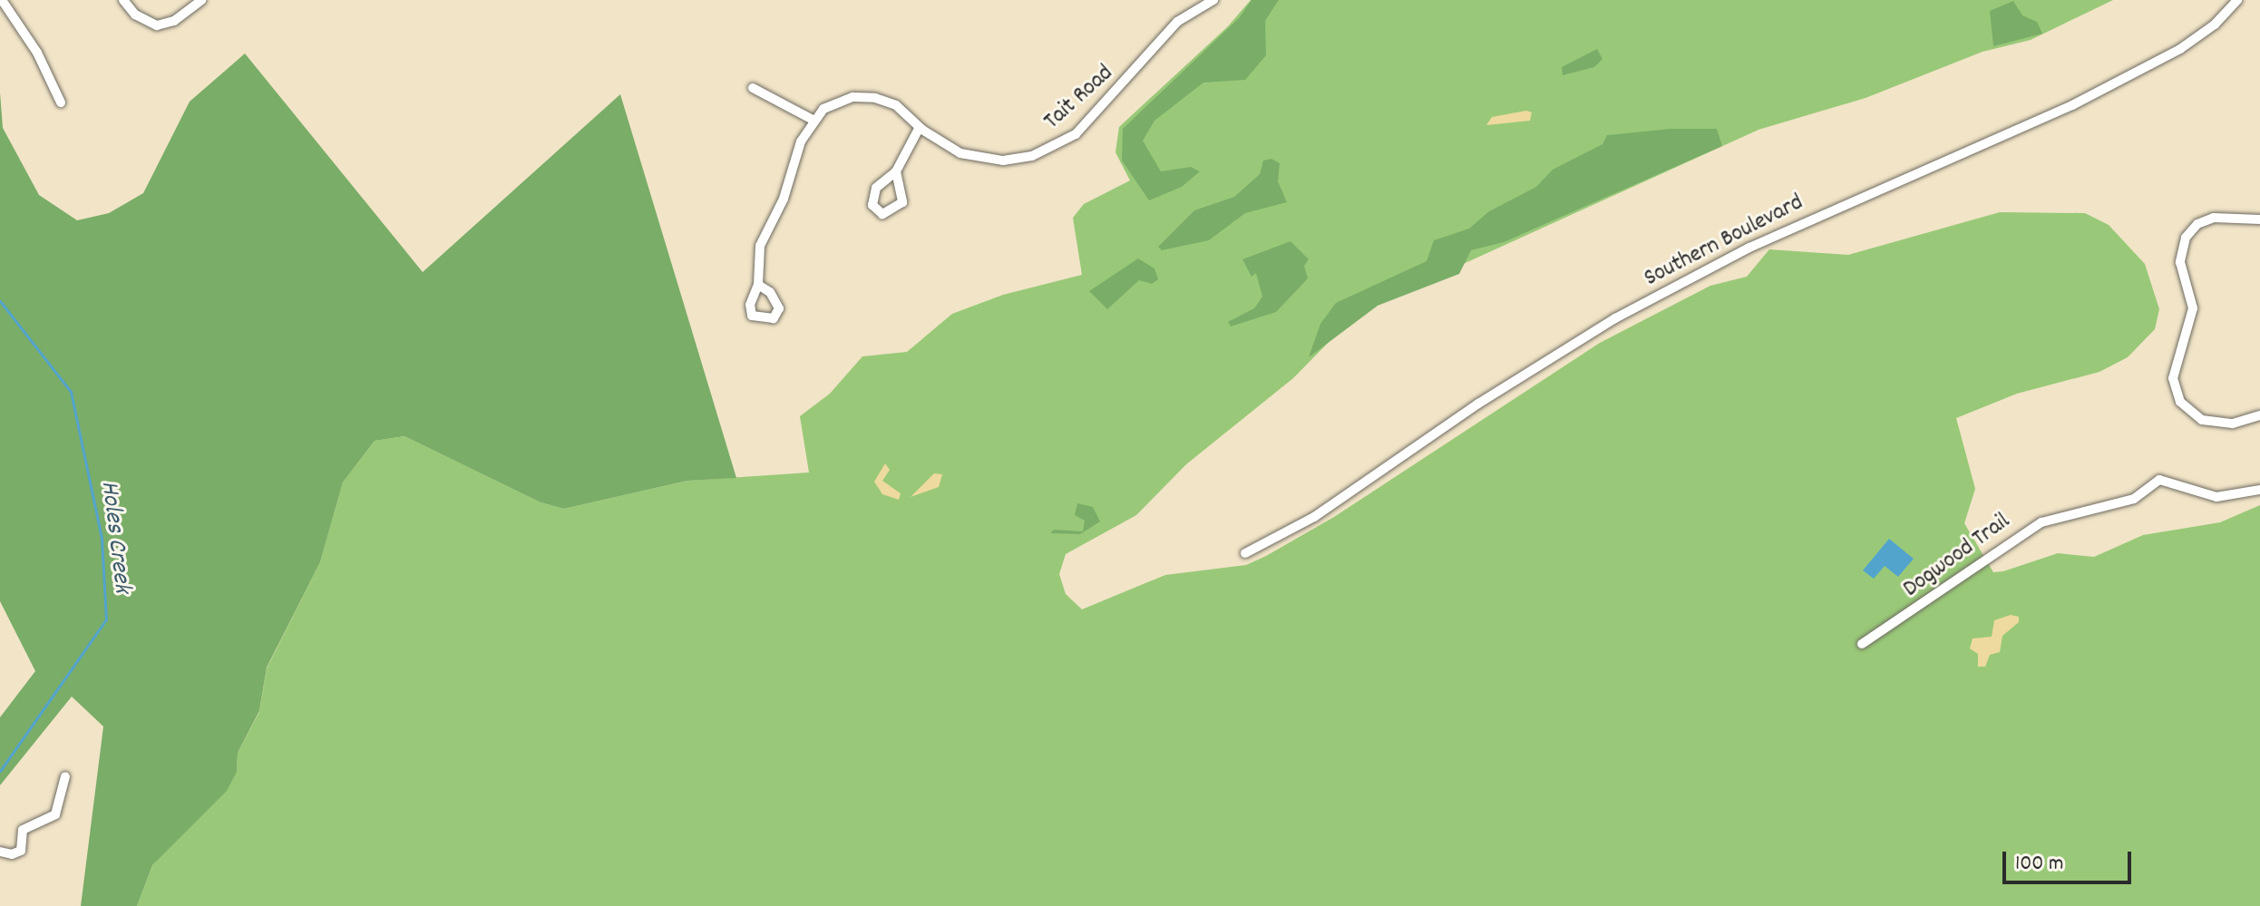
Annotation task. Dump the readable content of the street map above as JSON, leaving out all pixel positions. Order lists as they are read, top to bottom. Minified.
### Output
{"streets":{"street":["Tait Road","Southern Boulevard","Dogwood Trail"]},"water":["Holes Creek"],"scale_bar":"100 m"}
